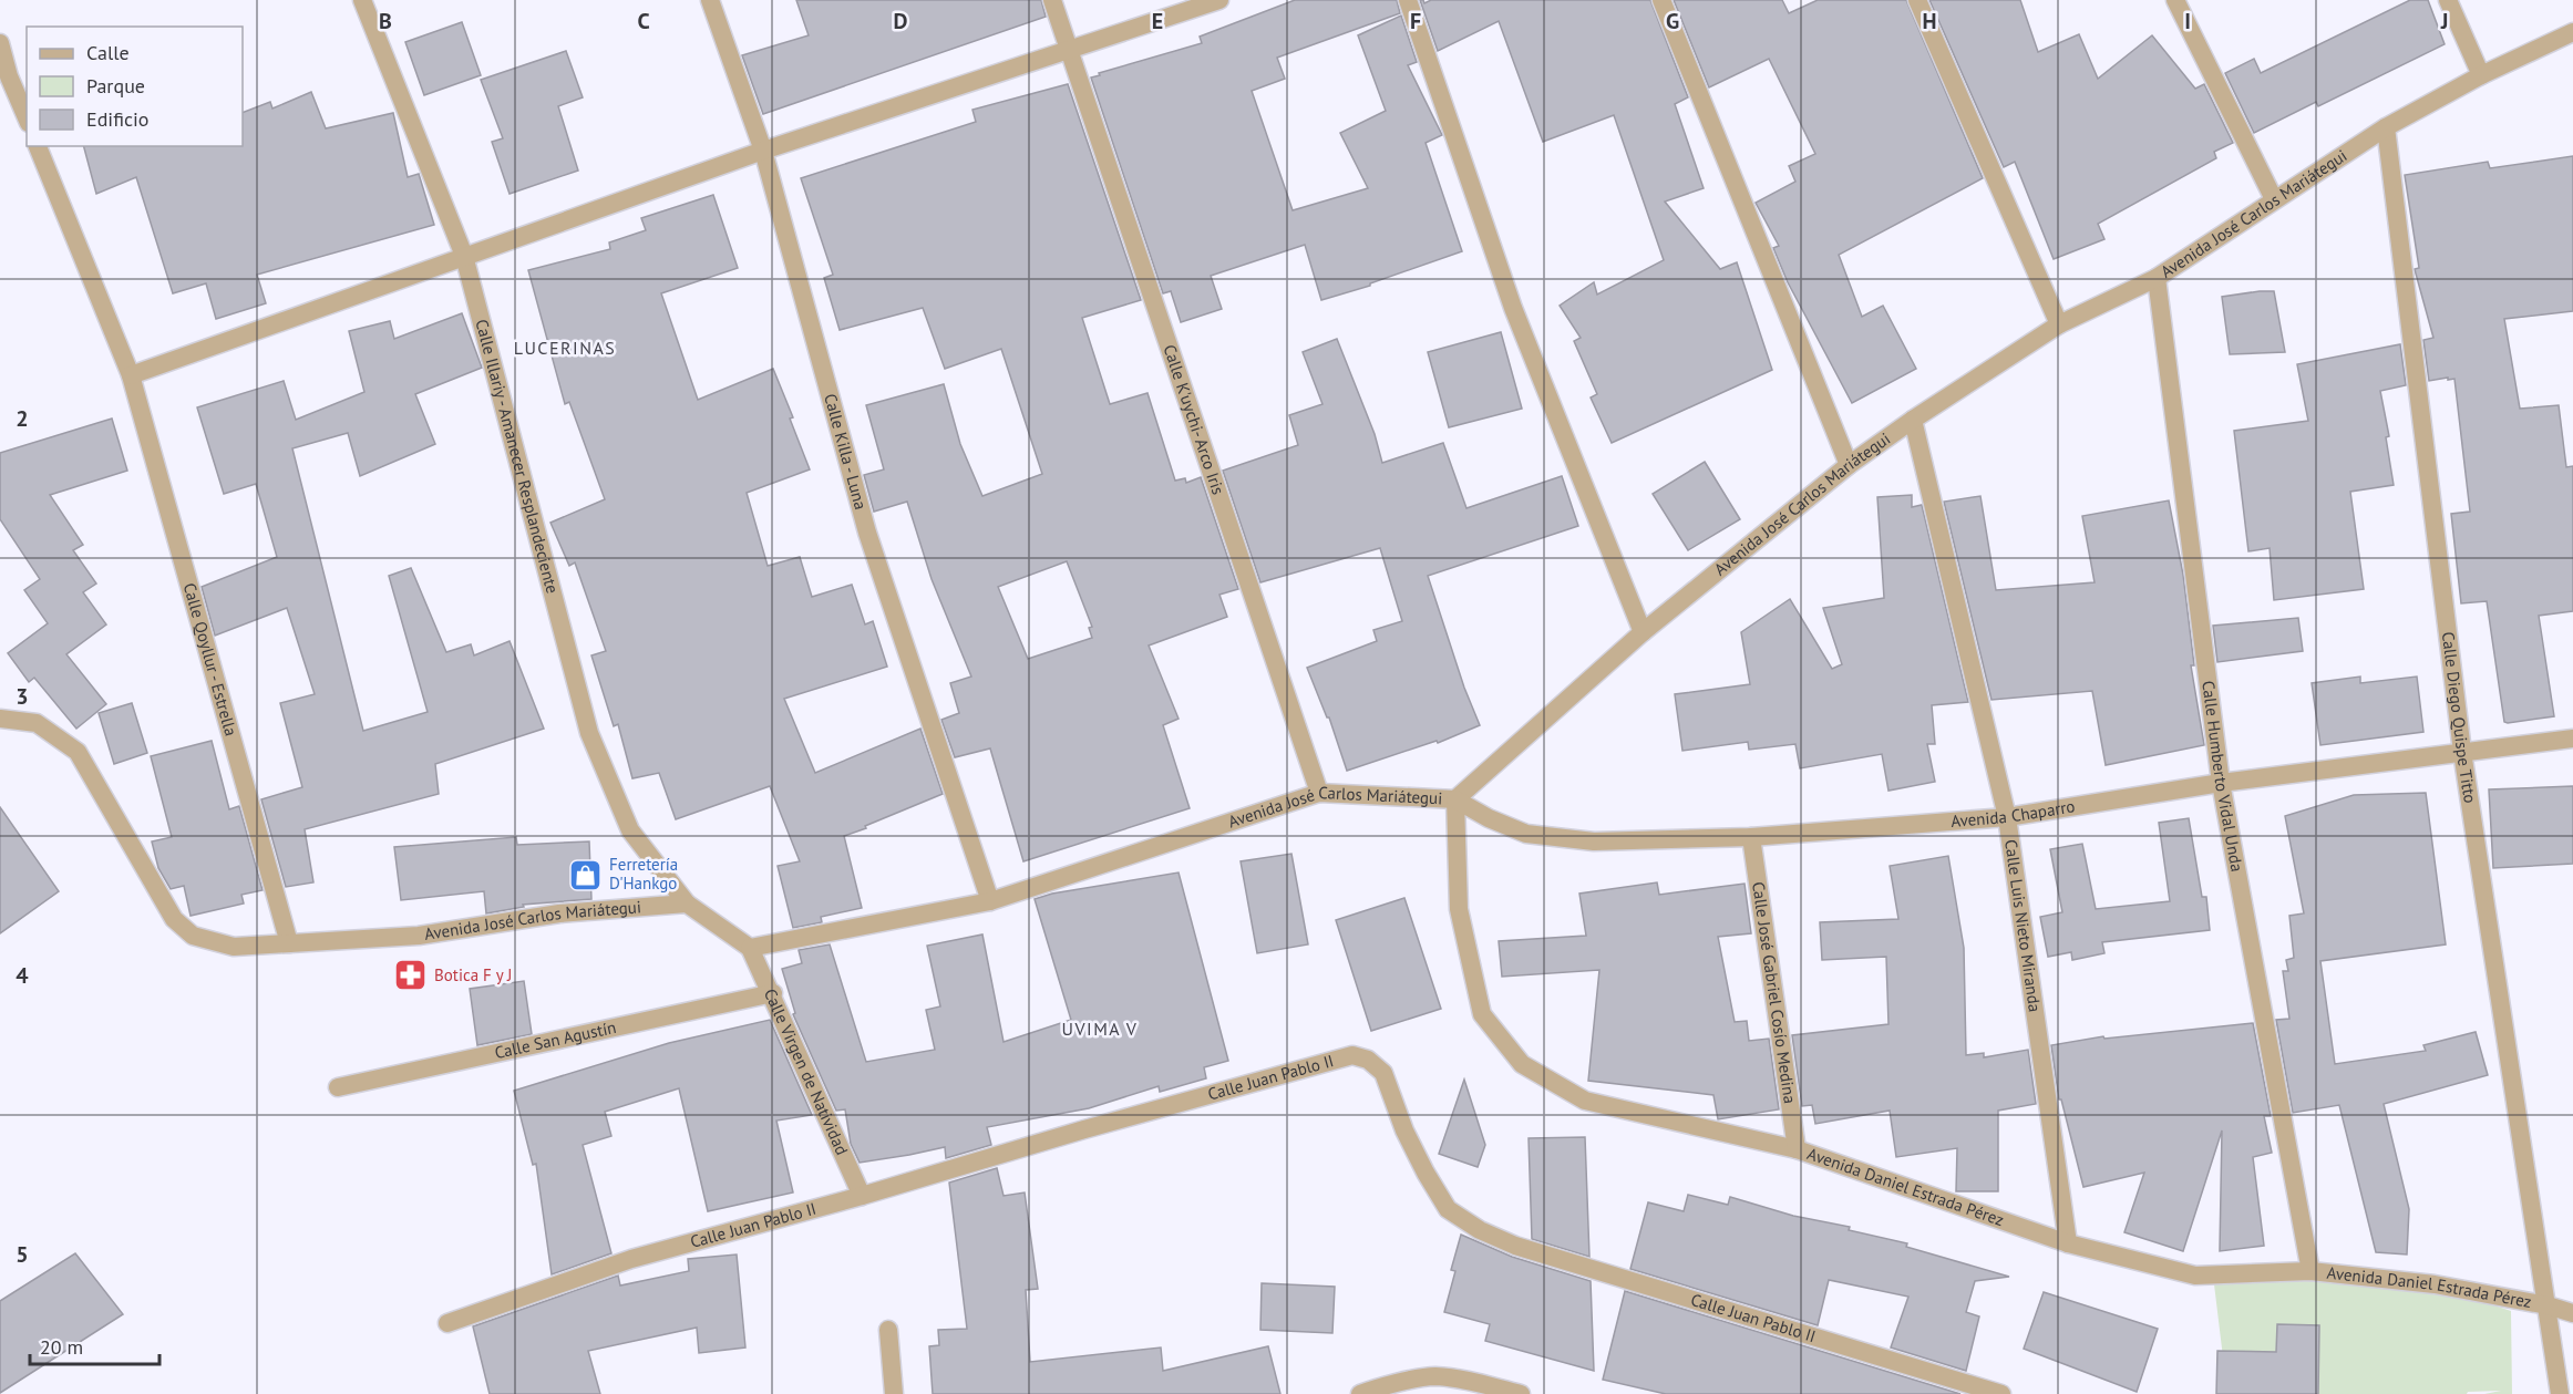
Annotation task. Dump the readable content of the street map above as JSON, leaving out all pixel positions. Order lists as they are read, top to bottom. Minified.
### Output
{"streets":{"street":["Avenida José Carlos Mariátegui","Calle K'uychi- Arco Iris","Calle Killa - Luna","Calle Illariy - Amanecer Resplandeciente","Calle Qoyllur - Estrella","Calle Diego Quispe Titto","Calle Humberto Vidal Unda","Avenida Chaparro","Calle Luis Nieto Miranda","Calle José Gabriel Cosío Medina","Calle San Agustín","Calle Virgen de Natividad","Calle Juan Pablo II","Avenida Daniel Estrada Pérez"]},"crossings":[["Avenida José Carlos Mariátegui","Calle K'uychi- Arco Iris"],["Avenida José Carlos Mariátegui","Calle Killa - Luna"],["Avenida José Carlos Mariátegui","Calle Illariy - Amanecer Resplandeciente"],["Avenida José Carlos Mariátegui","Calle Qoyllur - Estrella"],["Avenida José Carlos Mariátegui","Calle Diego Quispe Titto"],["Avenida José Carlos Mariátegui","Calle Humberto Vidal Unda"],["Avenida José Carlos Mariátegui","Avenida Chaparro"],["Avenida José Carlos Mariátegui","Calle Luis Nieto Miranda"],["Avenida José Carlos Mariátegui","Calle Virgen de Natividad"],["Avenida José Carlos Mariátegui","Avenida Daniel Estrada Pérez"],["Calle Diego Quispe Titto","Avenida Chaparro"],["Calle Diego Quispe Titto","Avenida Daniel Estrada Pérez"],["Calle Humberto Vidal Unda","Avenida Chaparro"],["Calle Humberto Vidal Unda","Avenida Daniel Estrada Pérez"],["Avenida Chaparro","Calle Luis Nieto Miranda"],["Avenida Chaparro","Calle José Gabriel Cosío Medina"],["Avenida Chaparro","Avenida Daniel Estrada Pérez"],["Calle Luis Nieto Miranda","Avenida Daniel Estrada Pérez"],["Calle José Gabriel Cosío Medina","Avenida Daniel Estrada Pérez"],["Calle San Agustín","Calle Virgen de Natividad"],["Calle Virgen de Natividad","Calle Juan Pablo II"]],"districts":["LUCERINAS","UVIMA V"],"places":{"shop":["Ferretería D'Hankgo"],"pharmacy":["Botica F y J"]},"legend":["Calle","Parque","Edificio"],"scale_bar":"20 m","grid":{"columns":["B","C","D","E","F","G","H","I","J"],"rows":["2","3","4","5"]}}
